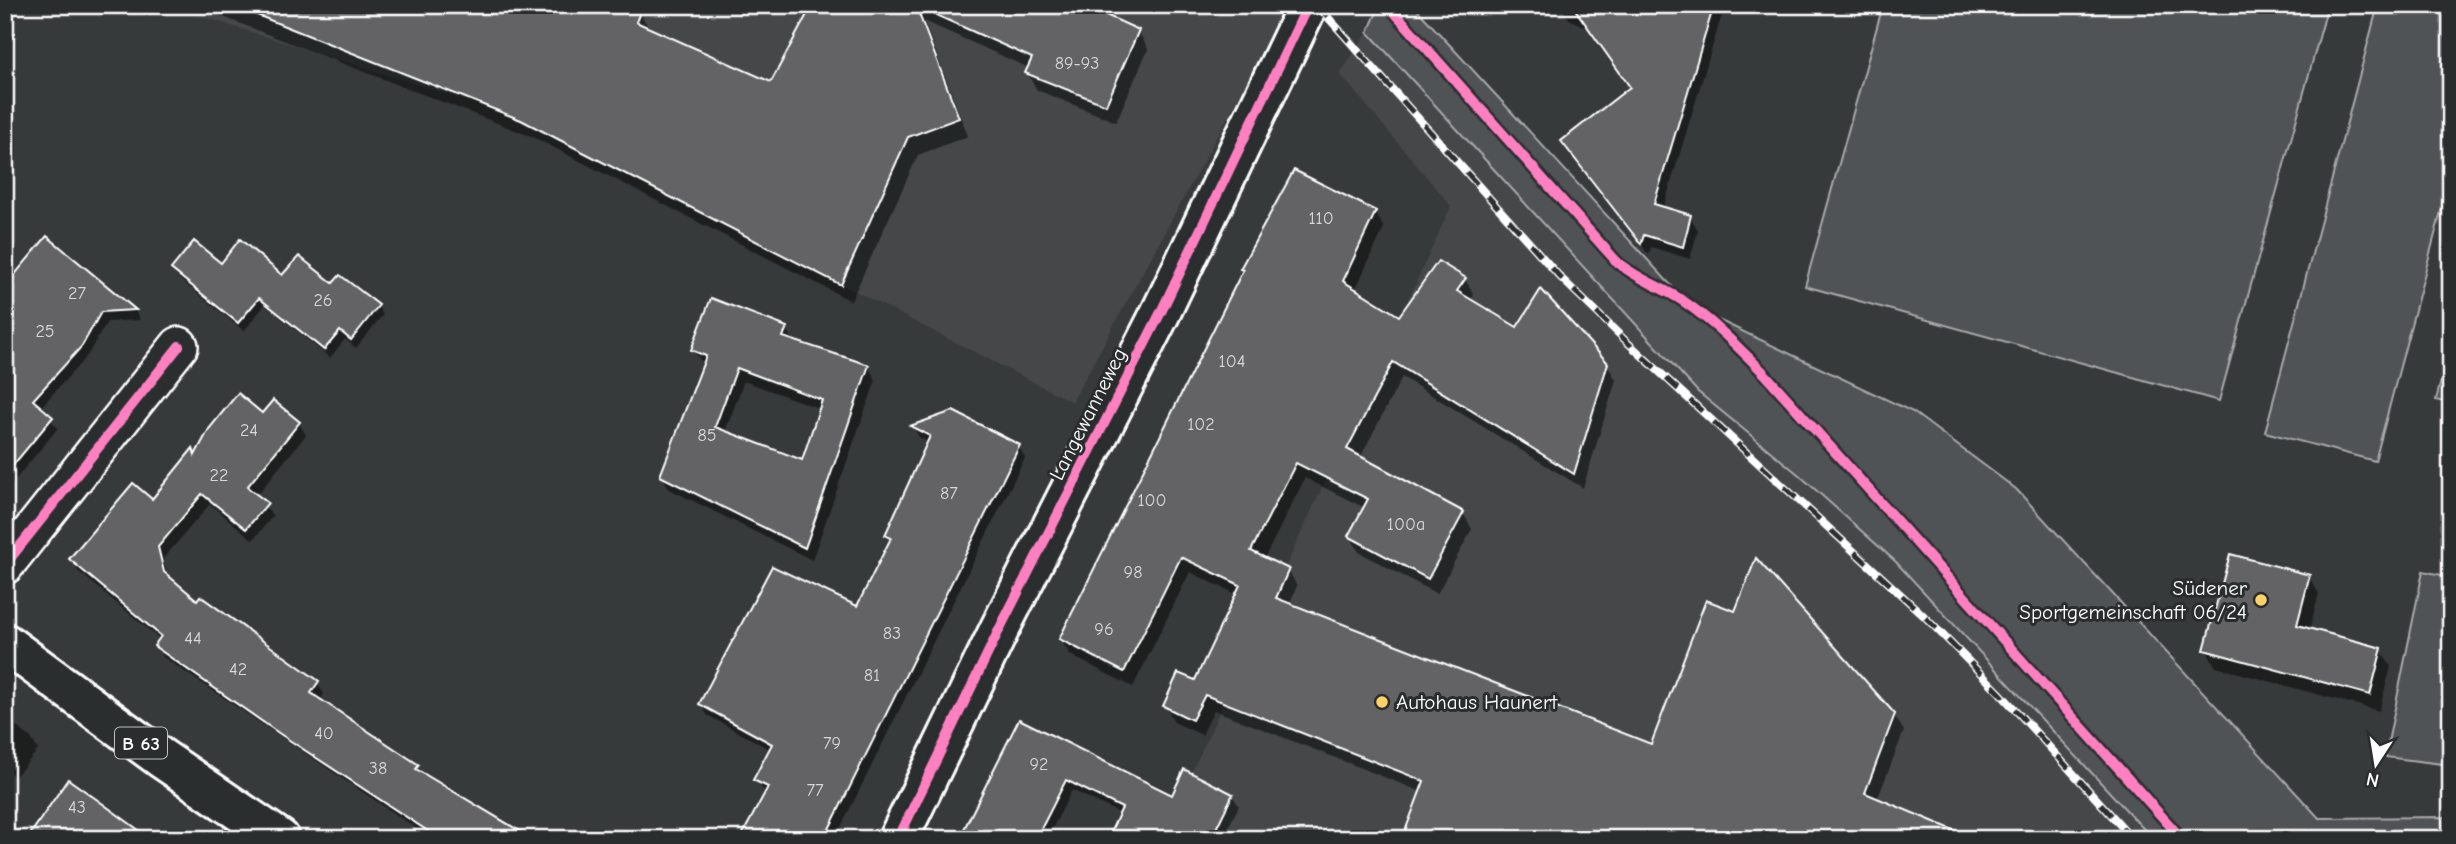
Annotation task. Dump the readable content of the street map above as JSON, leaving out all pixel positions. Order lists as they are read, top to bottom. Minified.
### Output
{"streets":{"street":["Langewanneweg","B 63"]},"places":["Südener Sportgemeinschaft 06/24","Autohaus Haunert"],"house_numbers":["89-93","110","27","26","25","104","102","24","85","22","87","100","100a","98","96","83","44","42","81","40","79","92","38","77","43"],"north":"bottom"}
